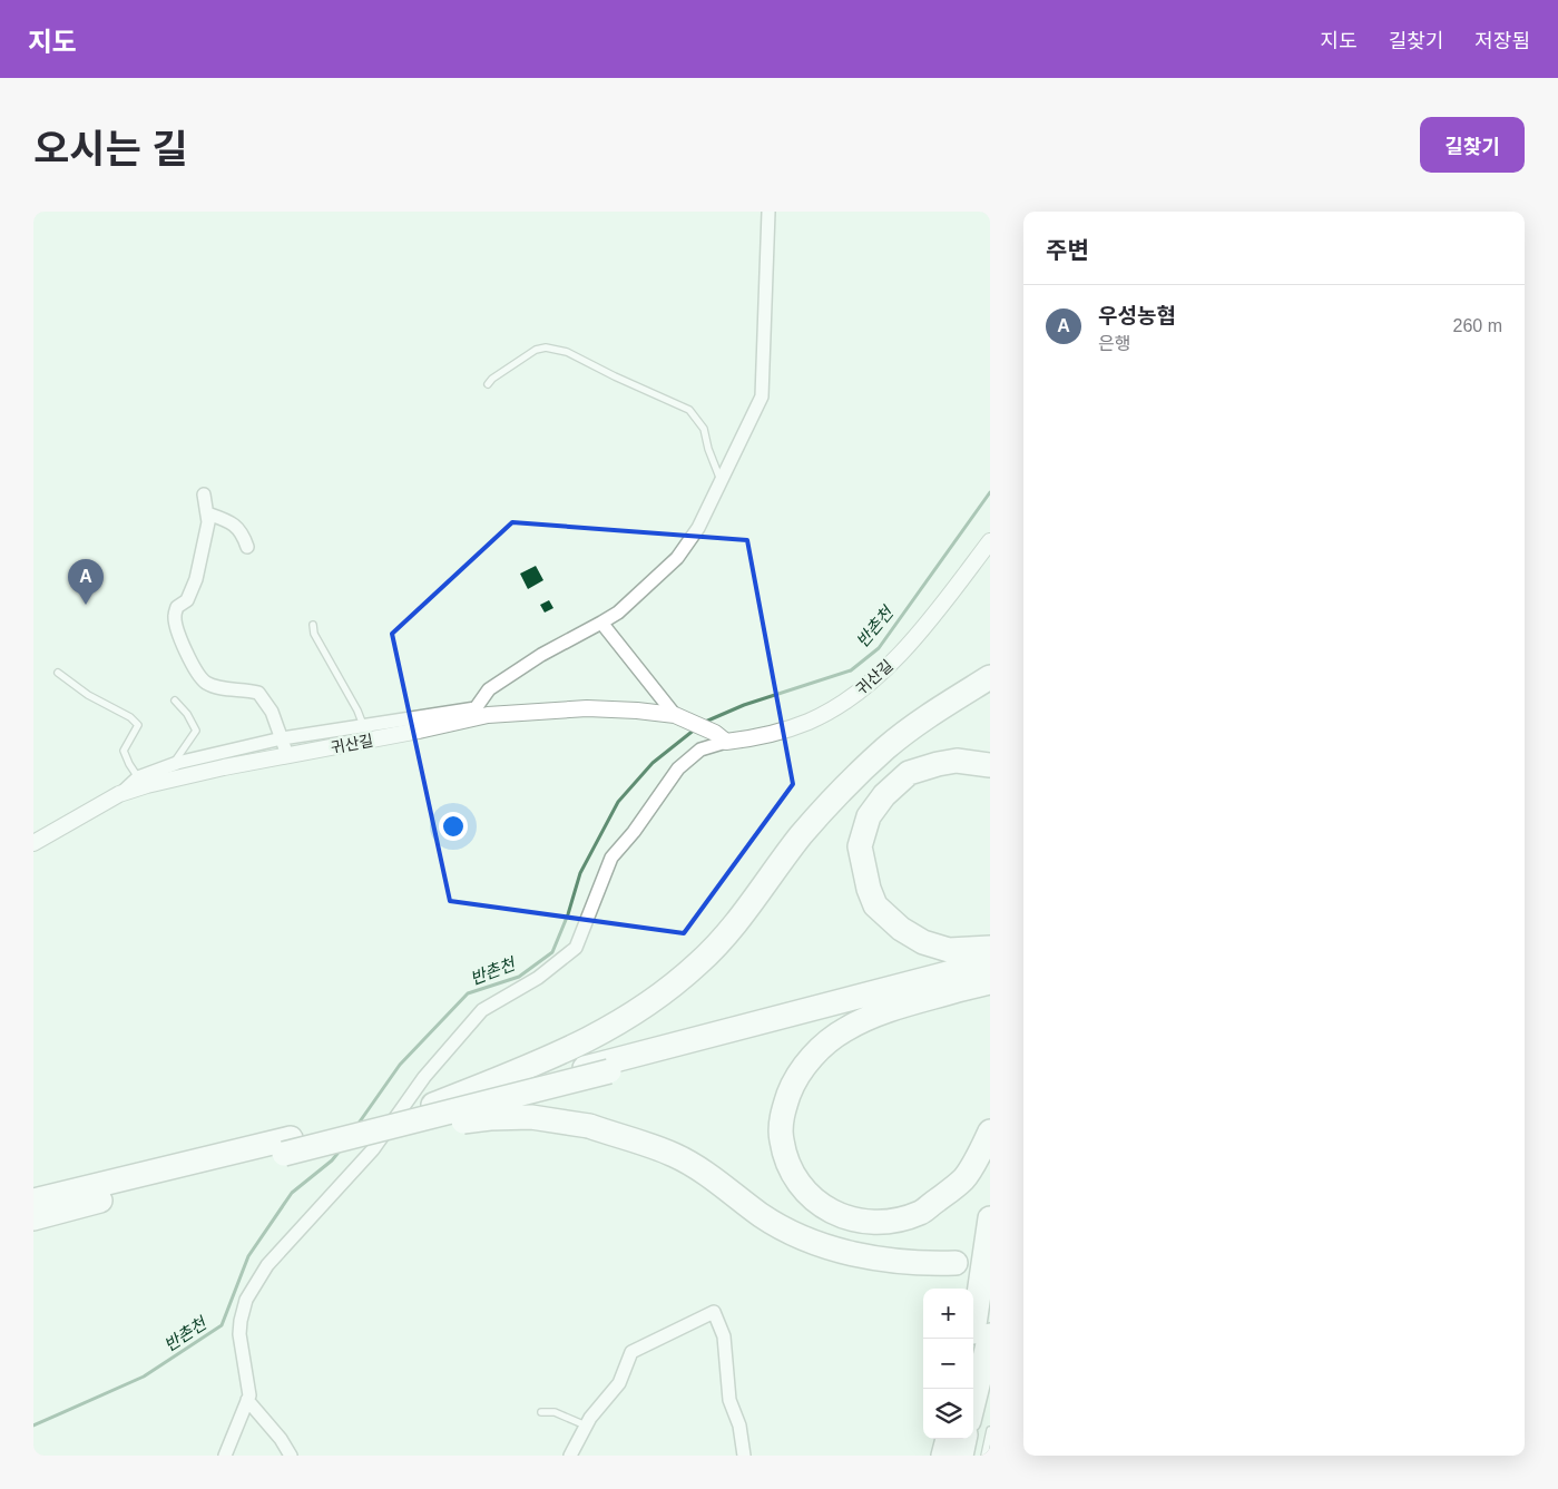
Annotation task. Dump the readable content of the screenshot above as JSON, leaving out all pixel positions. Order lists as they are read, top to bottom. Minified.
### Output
{"streets":{"street":["귀산길"]},"water":["반촌천"],"page":{"header":"지도","nav":["지도","길찾기","저장됨"],"title":"오시는 길","buttons":"길찾기","heading":"주변","list":[{"mark":"A","name":"우성농협","note":"은행","value":"260 m"}],"pins":"A","map_buttons":["+","−"]}}
